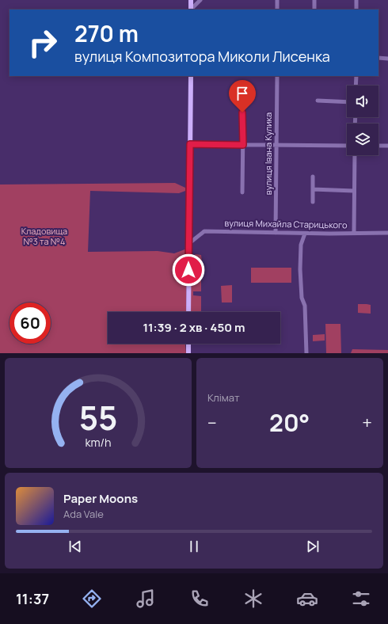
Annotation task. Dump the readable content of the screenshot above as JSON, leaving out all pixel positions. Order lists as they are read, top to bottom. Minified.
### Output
{"streets":{"street":["вулиця Івана Кулика","вулиця Михайла Старицького"]},"crossings":[["вулиця Івана Кулика","вулиця Михайла Старицького"]],"parks":["Кладовища №3 та №4"],"page":{"turn":["270 m","вулиця Композитора Миколи Лисенка"],"limit":"60","trip":"11:39 · 2 хв · 450 m","tile":"Клімат","heat":["−","20°","+"],"song":["Paper Moons","Ada Vale"],"tabs":"11:37","gauge":["55","km/h"]}}
